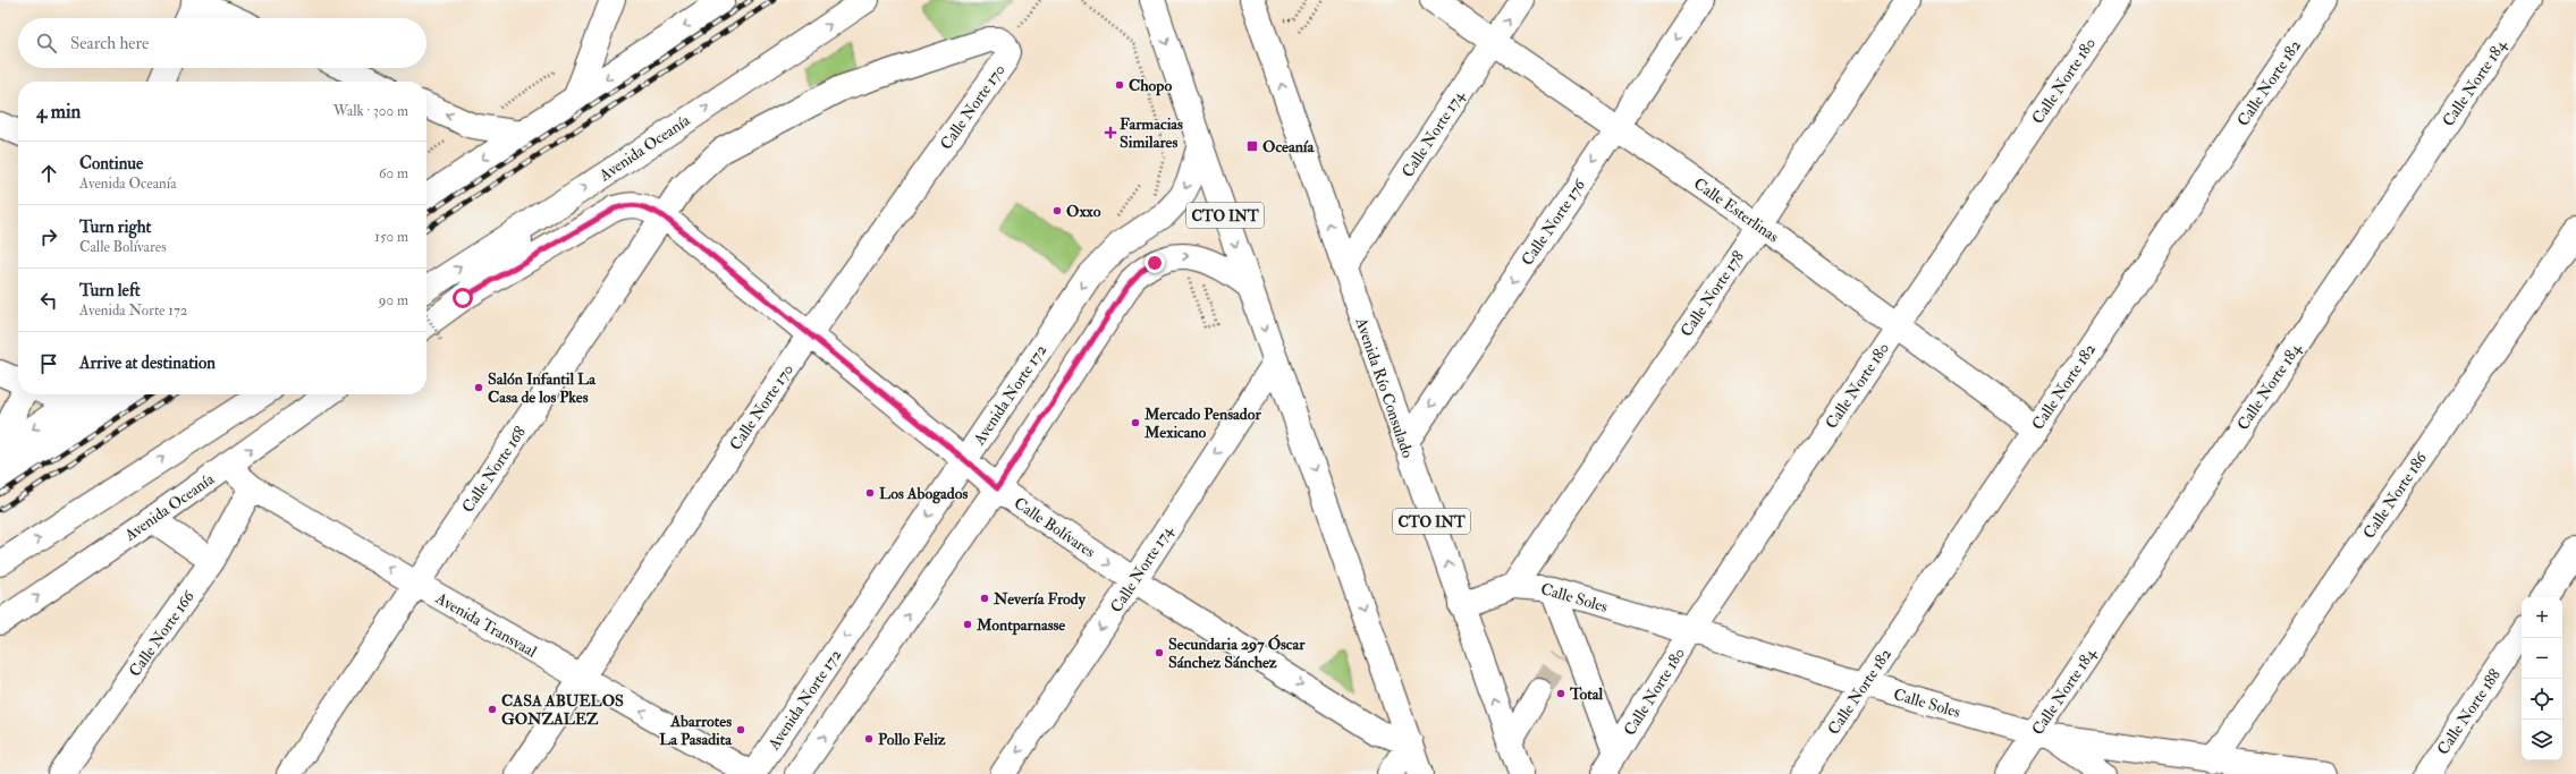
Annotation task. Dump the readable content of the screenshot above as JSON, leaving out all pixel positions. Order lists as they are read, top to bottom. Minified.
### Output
{"streets":{"main road":["Calle Norte 180","Calle Norte 182","Calle Norte 184","Calle Norte 170","Calle Norte 174","Avenida Oceanía","Calle Esterlinas","CTO INT","Calle Norte 176","Calle Norte 178","Avenida Río Consulado","Avenida Norte 172","Calle Norte 168","Calle Norte 186","Calle Bolívares","Calle Soles","Avenida Transvaal","Calle Norte 166","Calle Norte 188"]},"crossings":[["Calle Norte 180","Calle Esterlinas"],["Calle Norte 180","Calle Soles"],["Calle Norte 182","Calle Esterlinas"],["Calle Norte 182","Calle Soles"],["Calle Norte 184","Calle Soles"],["Calle Norte 170","Calle Norte 168"],["Calle Norte 170","Calle Bolívares"],["Calle Norte 170","Avenida Transvaal"],["Calle Norte 174","Calle Esterlinas"],["Calle Norte 174","CTO INT"],["Calle Norte 174","Avenida Río Consulado"],["Calle Norte 174","Calle Bolívares"],["Avenida Oceanía","Avenida Transvaal"],["Calle Esterlinas","Calle Norte 176"],["Calle Esterlinas","Calle Norte 178"],["CTO INT","Avenida Norte 172"],["CTO INT","Calle Bolívares"],["Calle Norte 176","Avenida Río Consulado"],["Calle Norte 178","Calle Soles"],["Avenida Río Consulado","Calle Soles"],["Avenida Norte 172","Calle Bolívares"],["Avenida Norte 172","Avenida Transvaal"],["Calle Norte 168","Calle Bolívares"],["Calle Norte 168","Avenida Transvaal"],["Calle Norte 186","Calle Soles"],["Avenida Transvaal","Calle Norte 166"]],"one_way":["Calle Norte 176","Calle Bolívares","Avenida Transvaal"],"places":{"other":["Chopo","Oxxo","Salón Infantil La Casa de los Pkes","Mercado Pensador Mexicano","Los Abogados","Nevería Frody","Montparnasse","Secundaria 297 Óscar Sánchez Sánchez","Total","CASA ABUELOS GONZALEZ","Abarrotes La Pasadita","Pollo Feliz"],"health":["Farmacias Similares"],"transit":["Oceanía"]},"page":{"search":"Search here","heading":["4 min","Walk · 300 m"],"list":[["Continue","Avenida Oceanía","60 m"],["Turn right","Calle Bolívares","150 m"],["Turn left","Avenida Norte 172","90 m"],"Arrive at destination"],"map_buttons":["+","−"]}}
